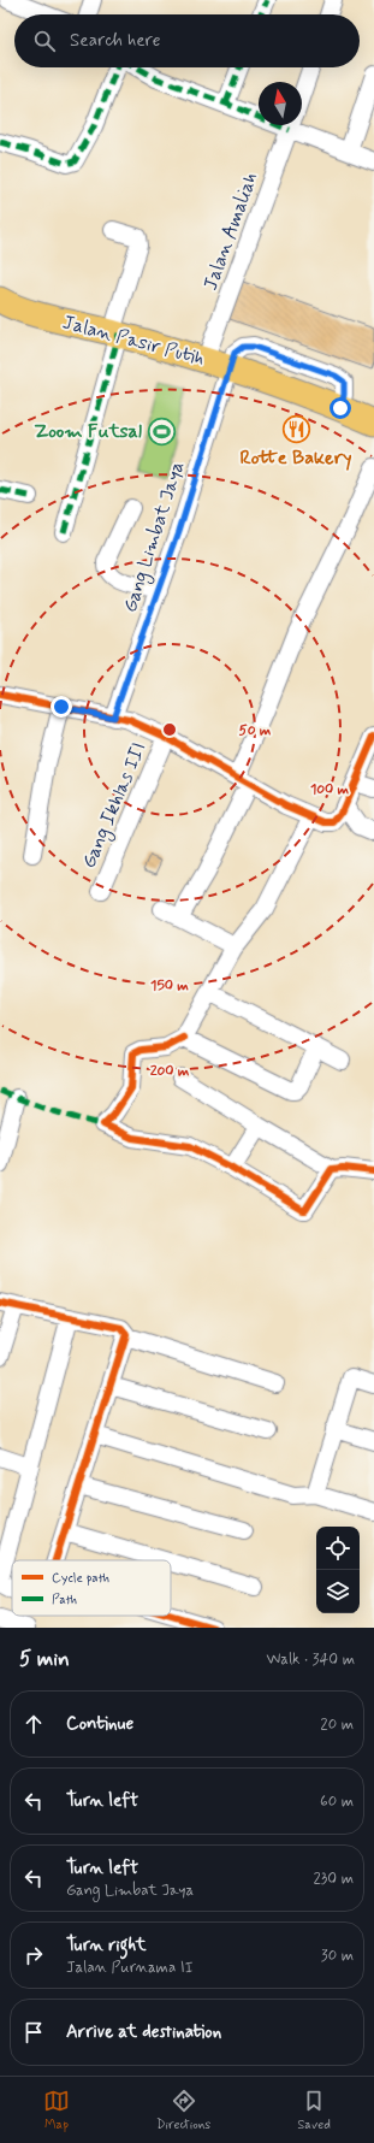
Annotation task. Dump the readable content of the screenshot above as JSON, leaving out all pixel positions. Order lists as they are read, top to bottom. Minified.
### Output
{"streets":{"highway":["Jalan Pasir Putih"],"street":["Jalan Amaliah","Gang Limbat Jaya","Gang Ikhlas III"]},"crossings":[["Jalan Amaliah","Jalan Pasir Putih"],["Jalan Pasir Putih","Gang Limbat Jaya"]],"places":{"restaurant":["Rotte Bakery"],"sports":["Zoom Futsal"]},"legend":["Cycle path","Path"],"north":"top","page":{"search":"Search here","heading":["5 min","Walk · 340 m"],"list":[["Continue","20 m"],["Turn left","60 m"],["Turn left","Gang Limbat Jaya","230 m"],["Turn right","Jalan Purnama II","30 m"],"Arrive at destination"],"nav":["Map","Directions","Saved"]},"rings":["50 m","100 m","150 m","200 m"]}
